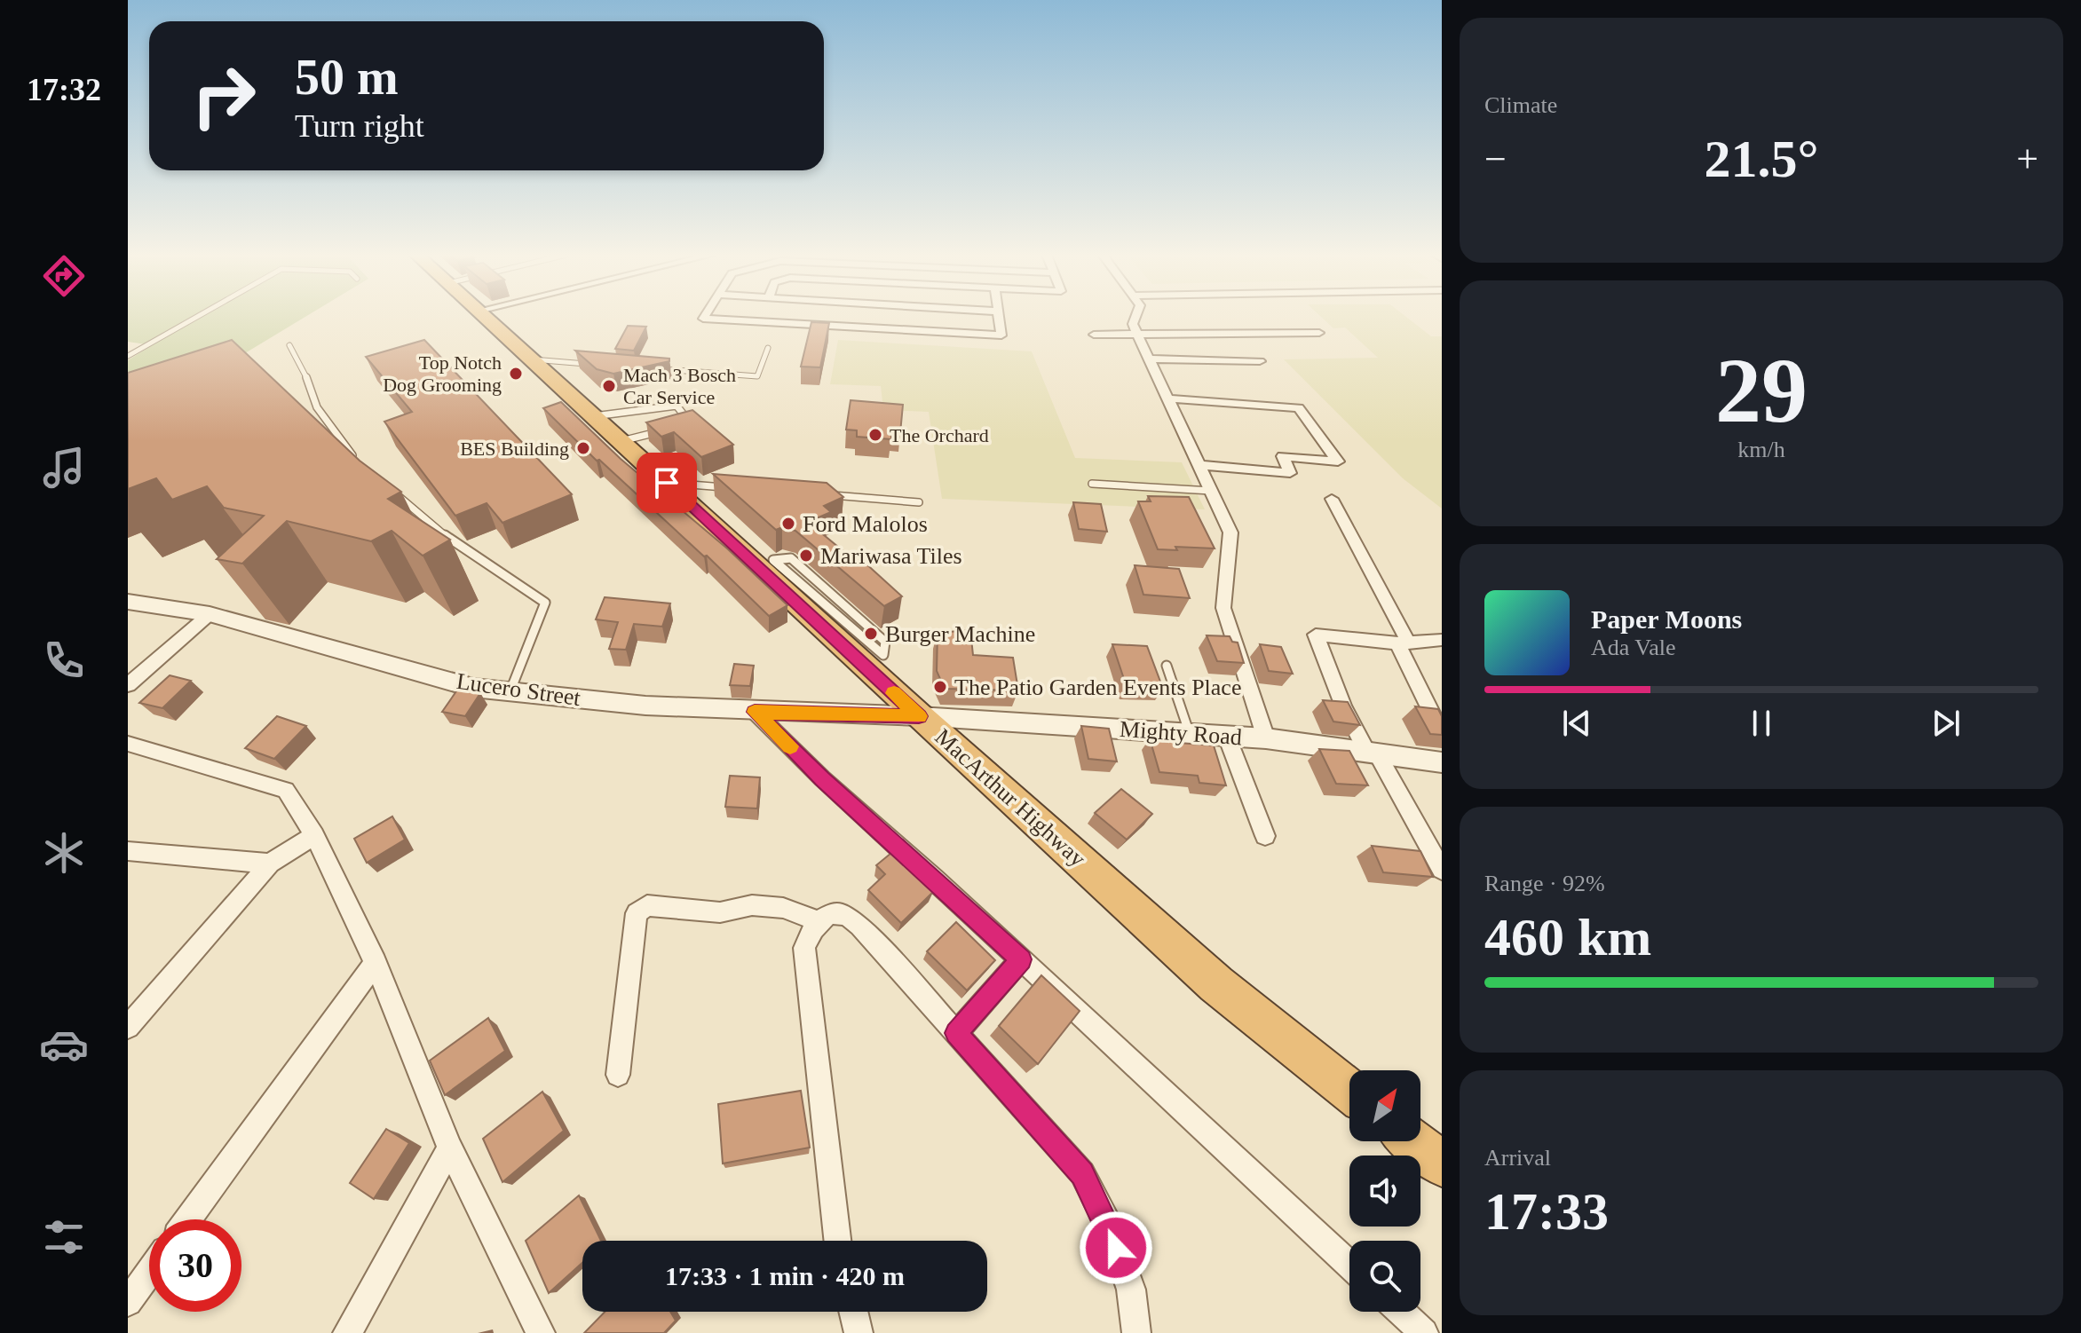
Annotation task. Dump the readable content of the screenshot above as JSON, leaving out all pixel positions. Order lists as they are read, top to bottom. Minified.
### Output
{"streets":{"highway":["MacArthur Highway"],"street":["Lucero Street","Mighty Road"]},"crossings":[["Lucero Street","Mighty Road"],["Lucero Street","MacArthur Highway"],["Mighty Road","MacArthur Highway"]],"places":["Top Notch Dog Grooming","Mach 3 Bosch Car Service","The Orchard","BES Building","Ford Malolos","Mariwasa Tiles","Burger Machine","The Patio Garden Events Place"],"north":"top right","page":{"tabs":"17:32","tile":["Climate",["29","km/h"],["Range · 92%","460 km"],["Arrival","17:33"]],"turn":["50 m","Turn right"],"heat":["−","21.5°","+"],"song":["Paper Moons","Ada Vale"],"limit":"30","trip":"17:33 · 1 min · 420 m"}}
